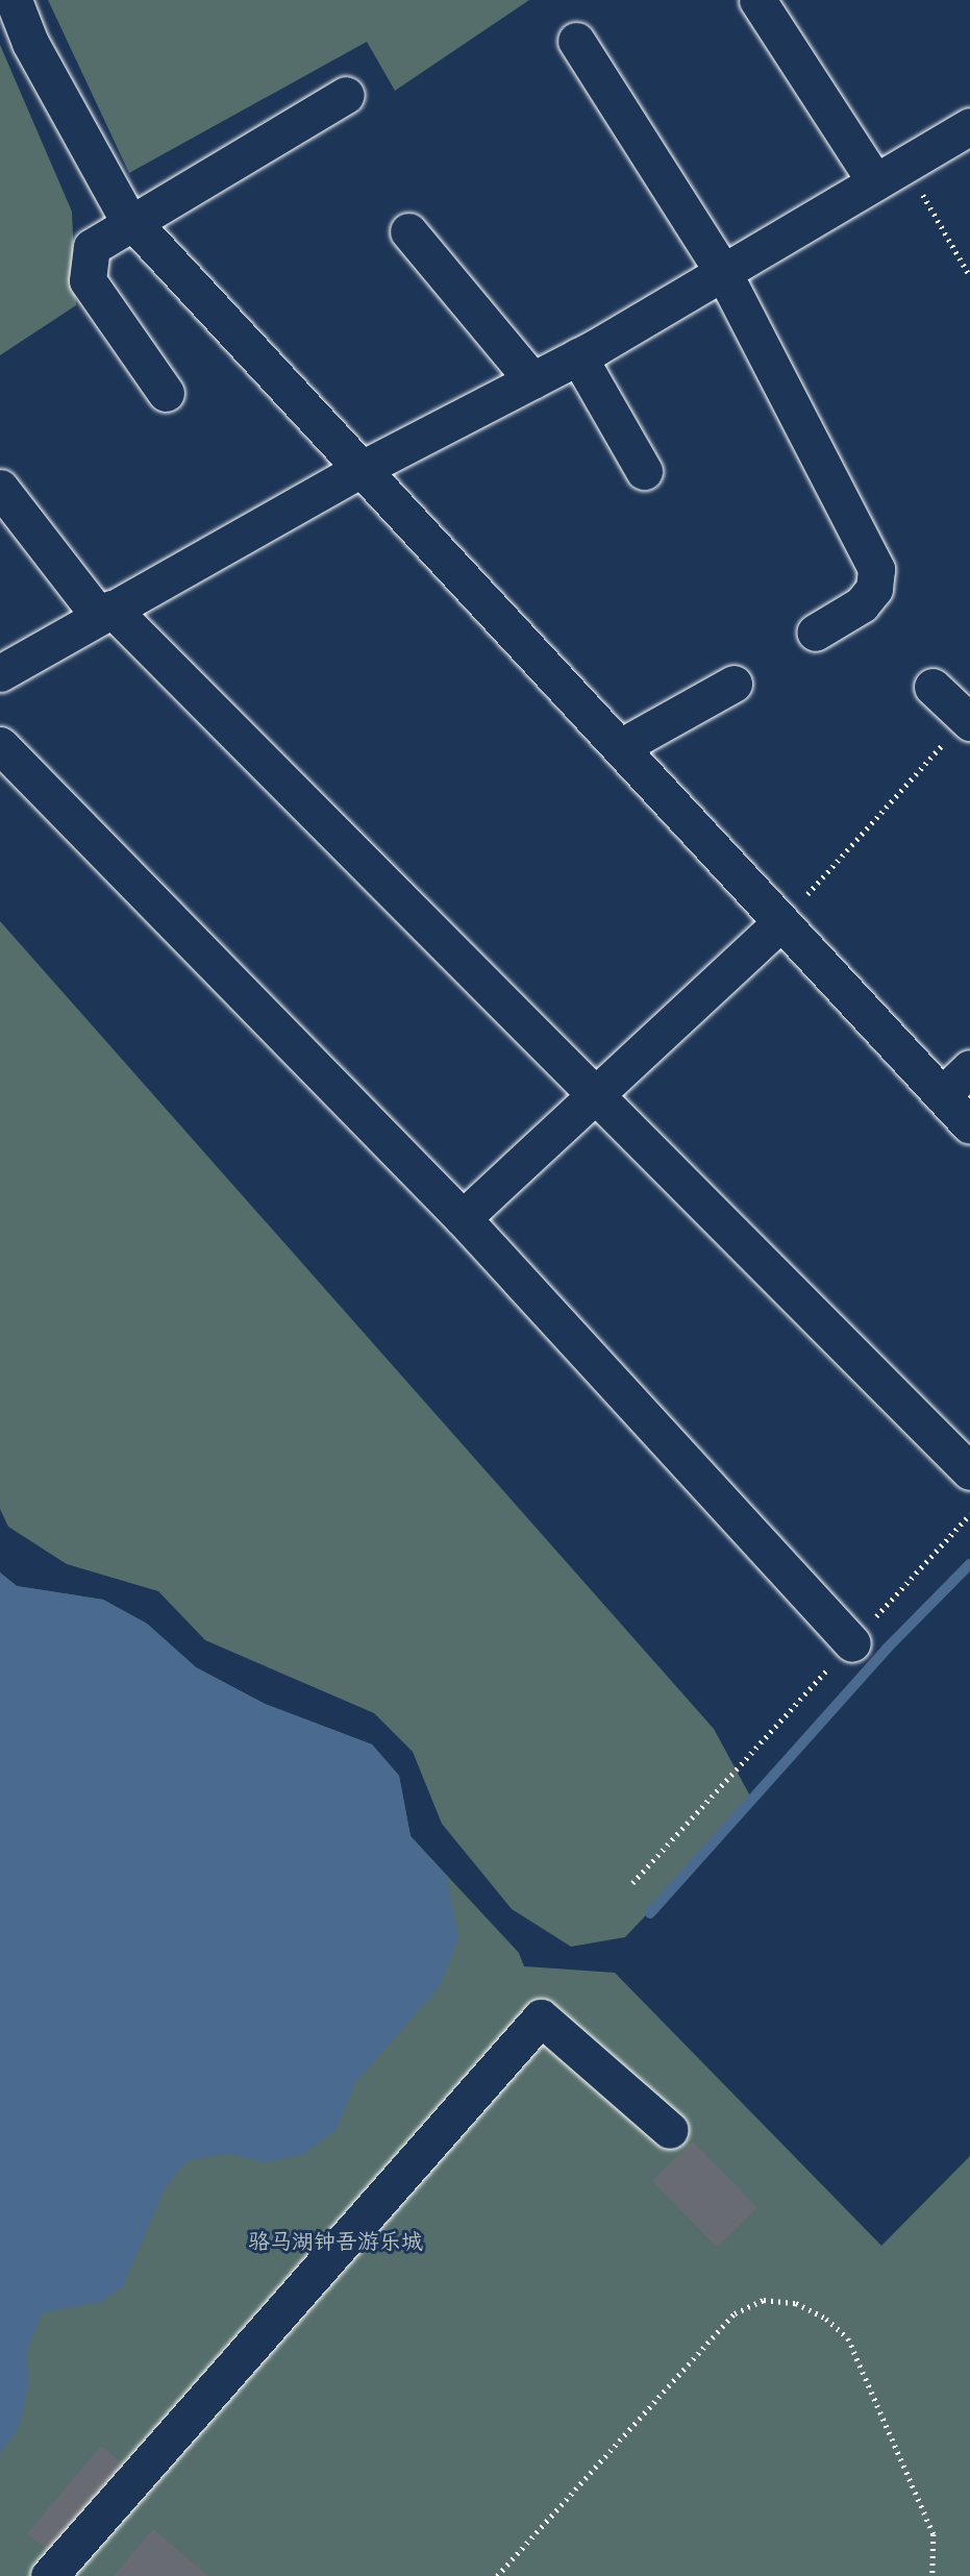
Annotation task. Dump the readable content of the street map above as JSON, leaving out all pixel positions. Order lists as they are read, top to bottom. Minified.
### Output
{"parks":["骆马湖钟吾游乐城"]}
